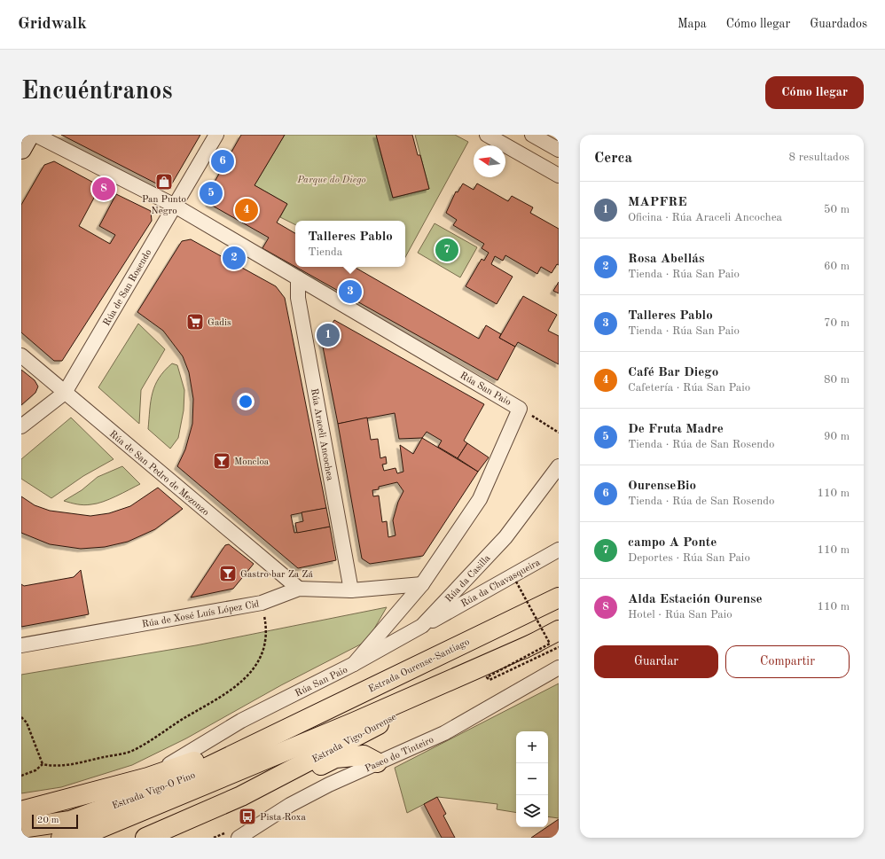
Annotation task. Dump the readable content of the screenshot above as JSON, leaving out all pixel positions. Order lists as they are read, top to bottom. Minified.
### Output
{"streets":{"highway":["Estrada Ourense-Santiago","Estrada Vigo-Ourense","Estrada Vigo-O Pino"],"street":["Rúa de San Rosendo","Rúa San Paio","Rúa Araceli Ancochea","Rúa de San Pedro de Mezonzo","Rúa da Casilla","Rúa da Chavasqueira","Rúa de Xosé Luís López Cid","Paseo do Tinteiro"]},"crossings":[["Rúa de San Rosendo","Rúa San Paio"],["Rúa de San Rosendo","Rúa de San Pedro de Mezonzo"],["Rúa San Paio","Rúa Araceli Ancochea"],["Rúa San Paio","Rúa da Casilla"],["Rúa San Paio","Rúa de Xosé Luís López Cid"],["Rúa Araceli Ancochea","Rúa de Xosé Luís López Cid"],["Rúa de San Pedro de Mezonzo","Rúa de Xosé Luís López Cid"],["Rúa da Casilla","Rúa da Chavasqueira"],["Estrada Ourense-Santiago","Estrada Vigo-O Pino"]],"parks":["Parque do Diego"],"places":{"shop":["Pan Punto Negro"],"supermarket":["Gadis"],"bar":["Moncloa","Gastro bar Za Zá"],"bus stop":["Pista Roxa"]},"scale_bar":"20 m","north":"left","page":{"header":"Gridwalk","nav":["Mapa","Cómo llegar","Guardados"],"buttons":["Cómo llegar",["Guardar","Compartir"]],"title":"Encuéntranos","heading":["Cerca","8 resultados"],"pins":["6","8","5","4","7","2","3","1"],"list":[{"mark":"1","name":"MAPFRE","note":"Oficina · Rúa Araceli Ancochea","value":"50 m"},{"mark":"2","name":"Rosa Abellás","note":"Tienda · Rúa San Paio","value":"60 m"},{"mark":"3","name":"Talleres Pablo","note":"Tienda · Rúa San Paio","value":"70 m"},{"mark":"4","name":"Café Bar Diego","note":"Cafetería · Rúa San Paio","value":"80 m"},{"mark":"5","name":"De Fruta Madre","note":"Tienda · Rúa de San Rosendo","value":"90 m"},{"mark":"6","name":"OurenseBio","note":"Tienda · Rúa de San Rosendo","value":"110 m"},{"mark":"7","name":"campo A Ponte","note":"Deportes · Rúa San Paio","value":"110 m"},{"mark":"8","name":"Alda Estación Ourense","note":"Hotel · Rúa San Paio","value":"110 m"}],"popup":["Talleres Pablo","Tienda"],"map_buttons":["+","−"],"scale":"20 m"}}
